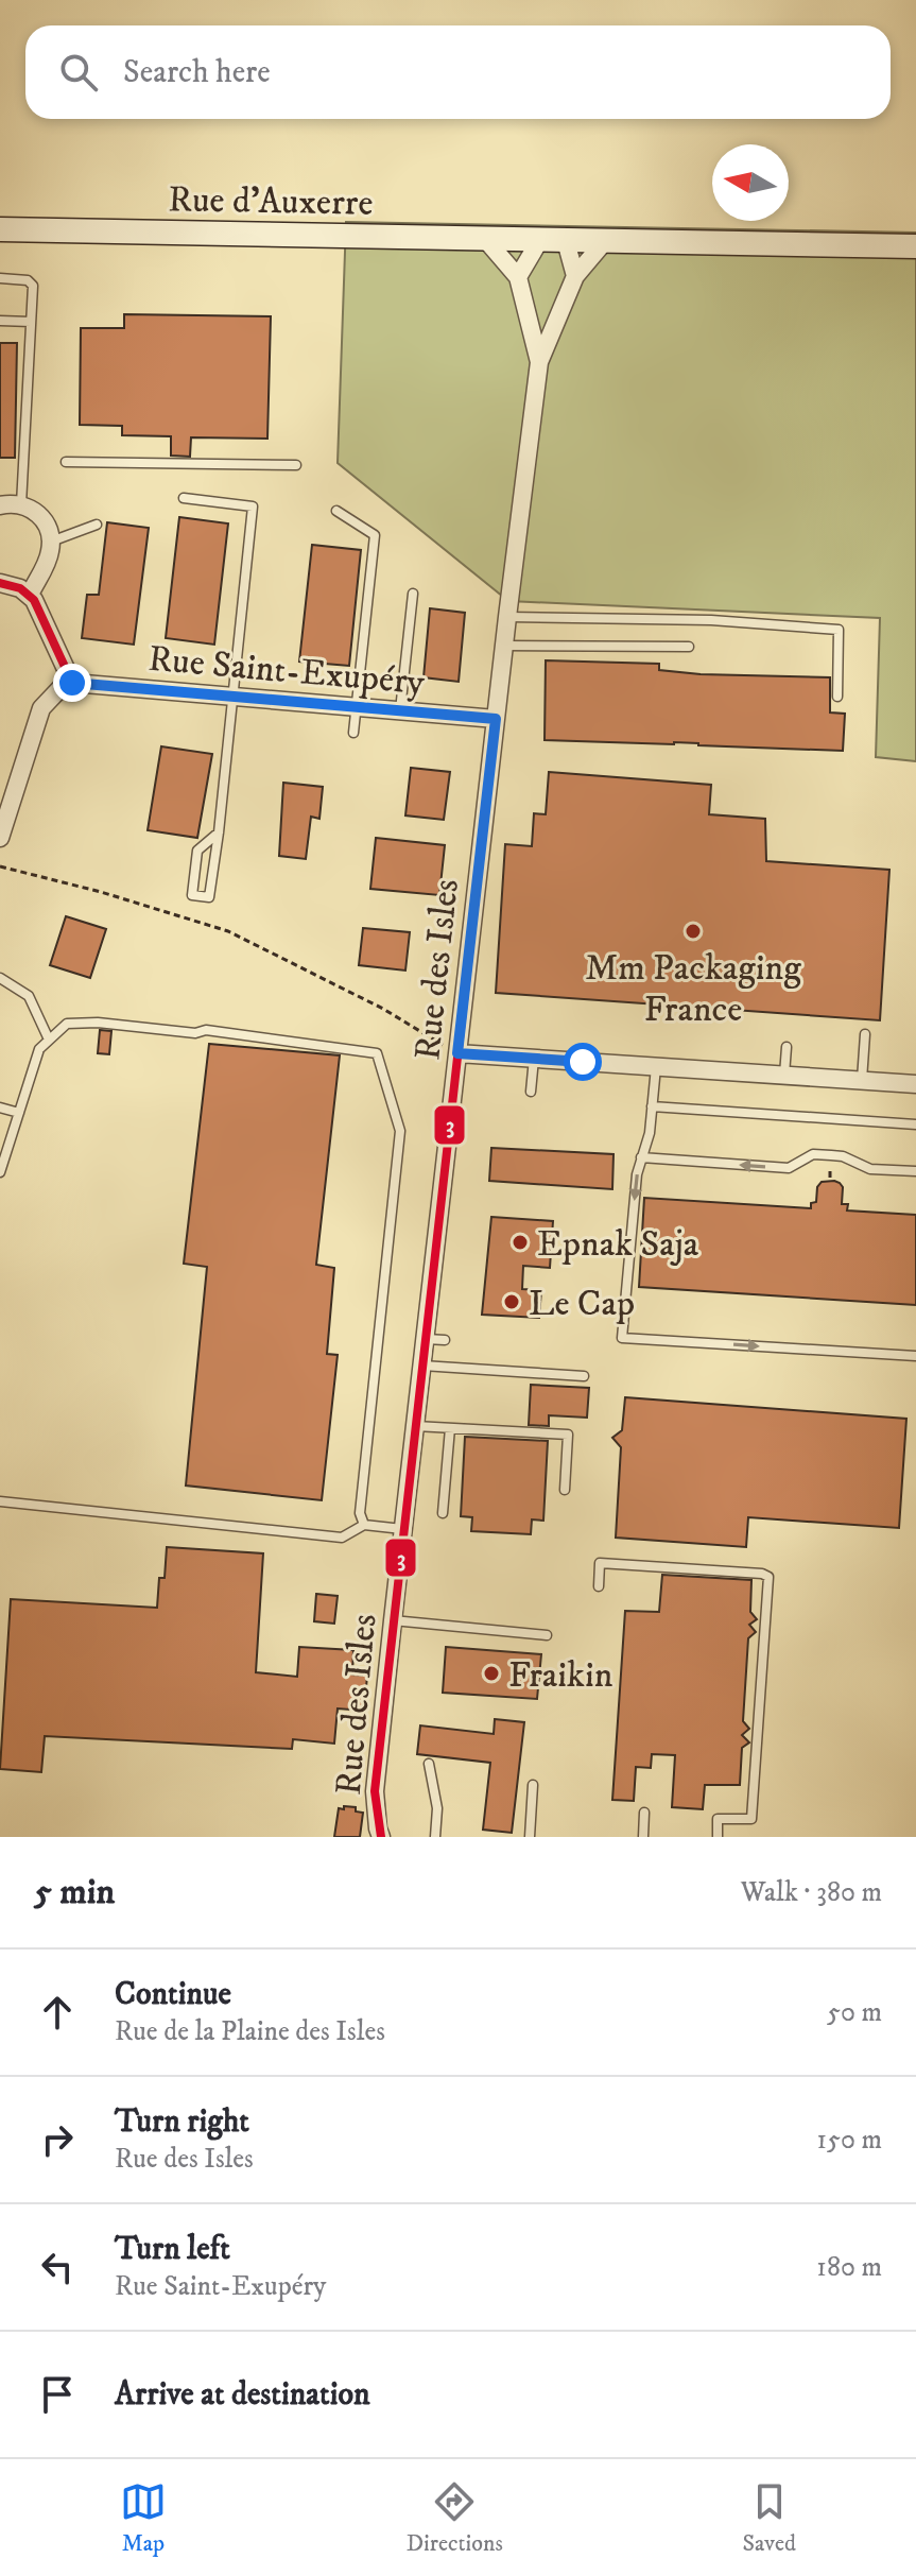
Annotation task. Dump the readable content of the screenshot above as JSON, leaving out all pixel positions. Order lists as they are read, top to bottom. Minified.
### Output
{"streets":{"main road":["Rue d'Auxerre"],"street":["Rue Saint-Exupéry","Rue des Isles"]},"crossings":[["Rue d'Auxerre","Rue des Isles"],["Rue Saint-Exupéry","Rue des Isles"]],"places":["Mm Packaging France","Epnak Saja","Le Cap","Fraikin"],"lines":["transit line 3"],"north":"left","page":{"search":"Search here","heading":["5 min","Walk · 380 m"],"list":[["Continue","Rue de la Plaine des Isles","50 m"],["Turn right","Rue des Isles","150 m"],["Turn left","Rue Saint-Exupéry","180 m"],"Arrive at destination"],"nav":["Map","Directions","Saved"]}}
